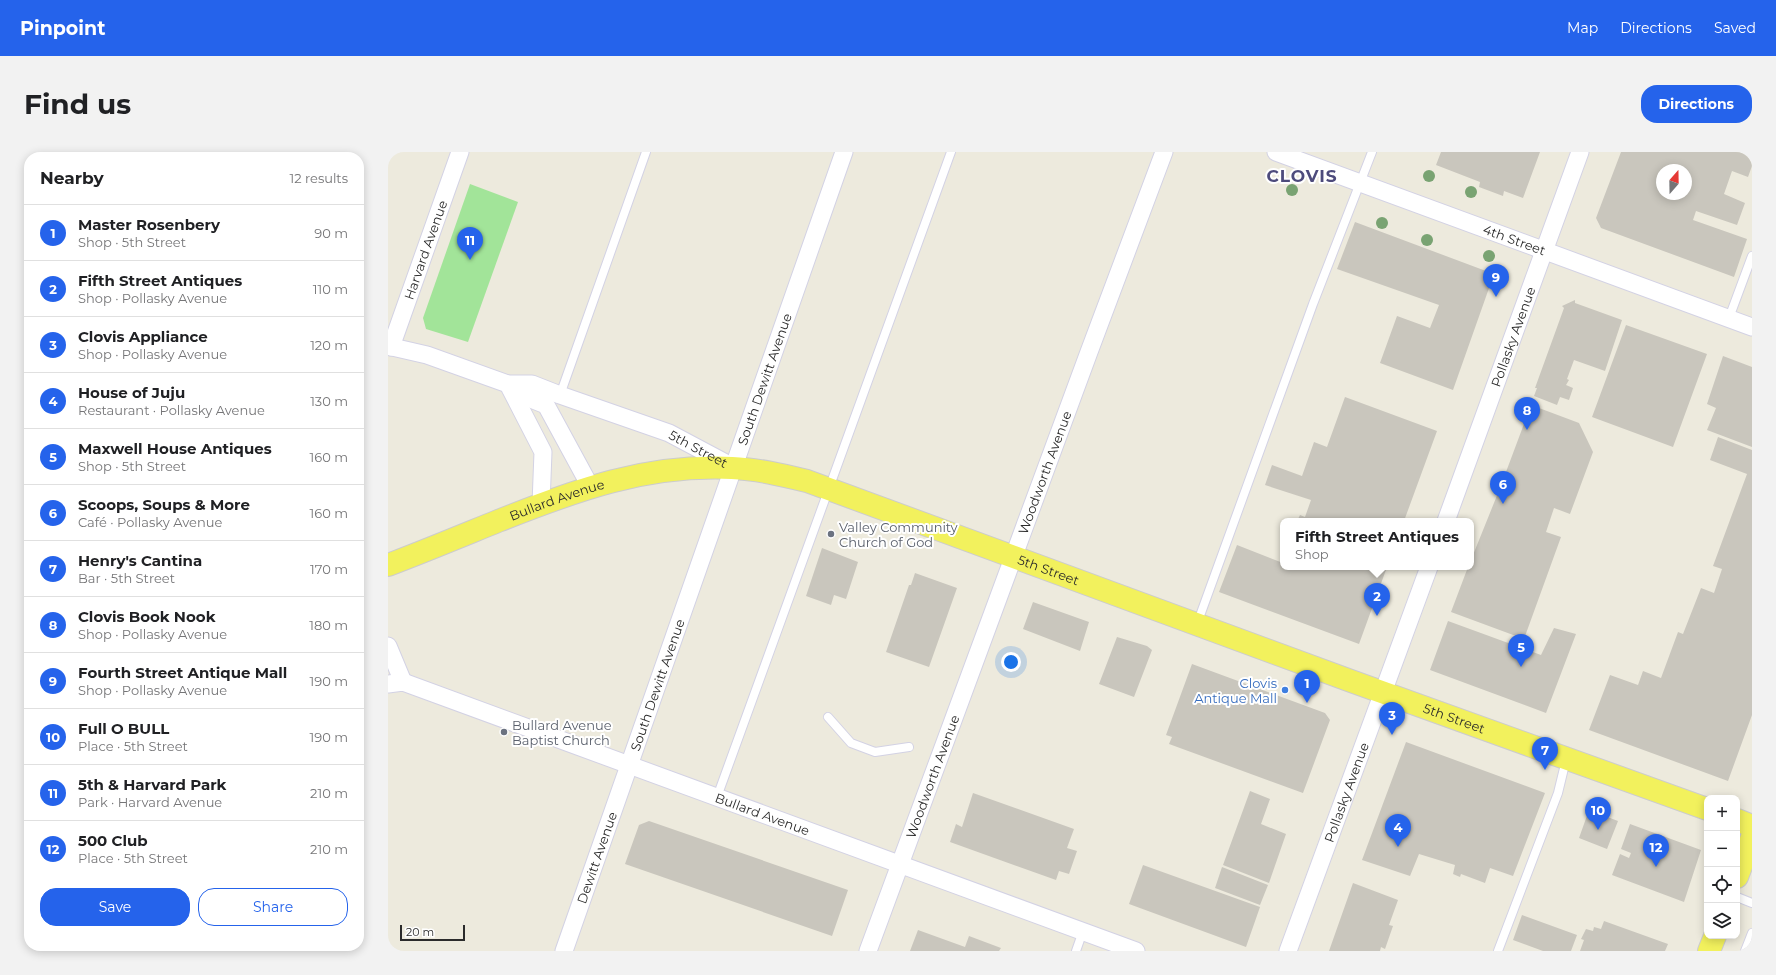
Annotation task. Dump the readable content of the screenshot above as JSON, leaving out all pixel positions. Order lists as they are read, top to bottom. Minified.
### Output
{"streets":{"main road":["5th Street","Bullard Avenue"],"street":["4th Street","Harvard Avenue","Pollasky Avenue","South Dewitt Avenue","Woodworth Avenue","Dewitt Avenue"]},"crossings":[["4th Street","Pollasky Avenue"],["Harvard Avenue","5th Street"],["Pollasky Avenue","5th Street"],["South Dewitt Avenue","5th Street"],["South Dewitt Avenue","Bullard Avenue"],["South Dewitt Avenue","Dewitt Avenue"],["5th Street","Woodworth Avenue"],["5th Street","Bullard Avenue"],["Woodworth Avenue","Bullard Avenue"],["Bullard Avenue","Dewitt Avenue"]],"districts":["CLOVIS"],"places":["Valley Community Church of God","Clovis Antique Mall","Bullard Avenue Baptist Church"],"scale_bar":"20 m","north":"top","page":{"header":"Pinpoint","nav":["Map","Directions","Saved"],"buttons":["Directions",["Save","Share"]],"title":"Find us","heading":["Nearby","12 results"],"list":[{"mark":"1","name":"Master Rosenbery","note":"Shop · 5th Street","value":"90 m"},{"mark":"2","name":"Fifth Street Antiques","note":"Shop · Pollasky Avenue","value":"110 m"},{"mark":"3","name":"Clovis Appliance","note":"Shop · Pollasky Avenue","value":"120 m"},{"mark":"4","name":"House of Juju","note":"Restaurant · Pollasky Avenue","value":"130 m"},{"mark":"5","name":"Maxwell House Antiques","note":"Shop · 5th Street","value":"160 m"},{"mark":"6","name":"Scoops, Soups & More","note":"Café · Pollasky Avenue","value":"160 m"},{"mark":"7","name":"Henry's Cantina","note":"Bar · 5th Street","value":"170 m"},{"mark":"8","name":"Clovis Book Nook","note":"Shop · Pollasky Avenue","value":"180 m"},{"mark":"9","name":"Fourth Street Antique Mall","note":"Shop · Pollasky Avenue","value":"190 m"},{"mark":"10","name":"Full O BULL","note":"Place · 5th Street","value":"190 m"},{"mark":"11","name":"5th & Harvard Park","note":"Park · Harvard Avenue","value":"210 m"},{"mark":"12","name":"500 Club","note":"Place · 5th Street","value":"210 m"}],"pins":["11","9","8","6","2","5","1","3","7","10","4","12"],"popup":["Fifth Street Antiques","Shop"],"map_buttons":["+","−"],"scale":"20 m"}}
